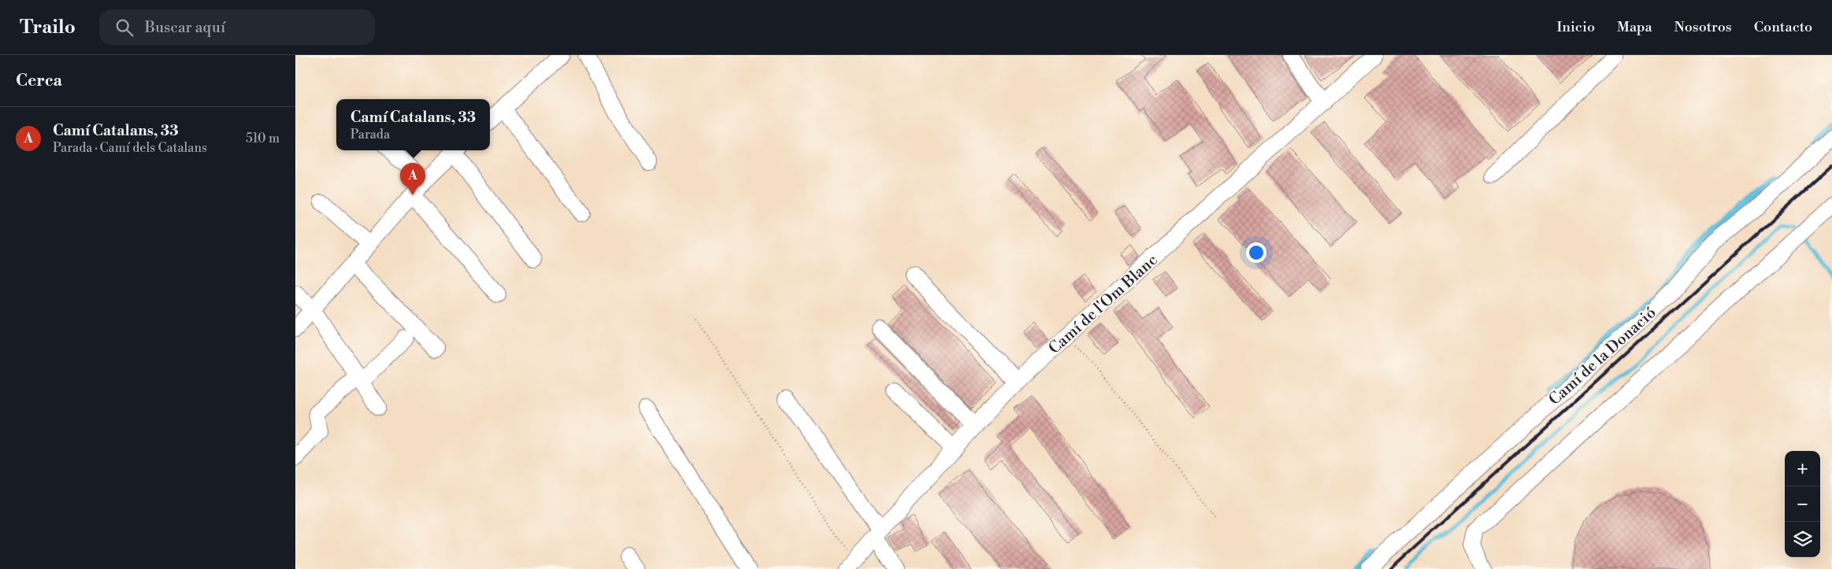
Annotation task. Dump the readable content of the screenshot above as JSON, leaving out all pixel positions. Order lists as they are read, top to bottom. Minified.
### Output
{"streets":{"street":["Camí de l'Om Blanc","Camí de la Donació"]},"page":{"header":"Trailo","search":"Buscar aquí","nav":["Inicio","Mapa","Nosotros","Contacto"],"heading":"Cerca","popup":["Camí Catalans, 33","Parada"],"list":[{"mark":"A","name":"Camí Catalans, 33","note":"Parada · Camí dels Catalans","value":"510 m"}],"pins":"A","map_buttons":["+","−"]}}
